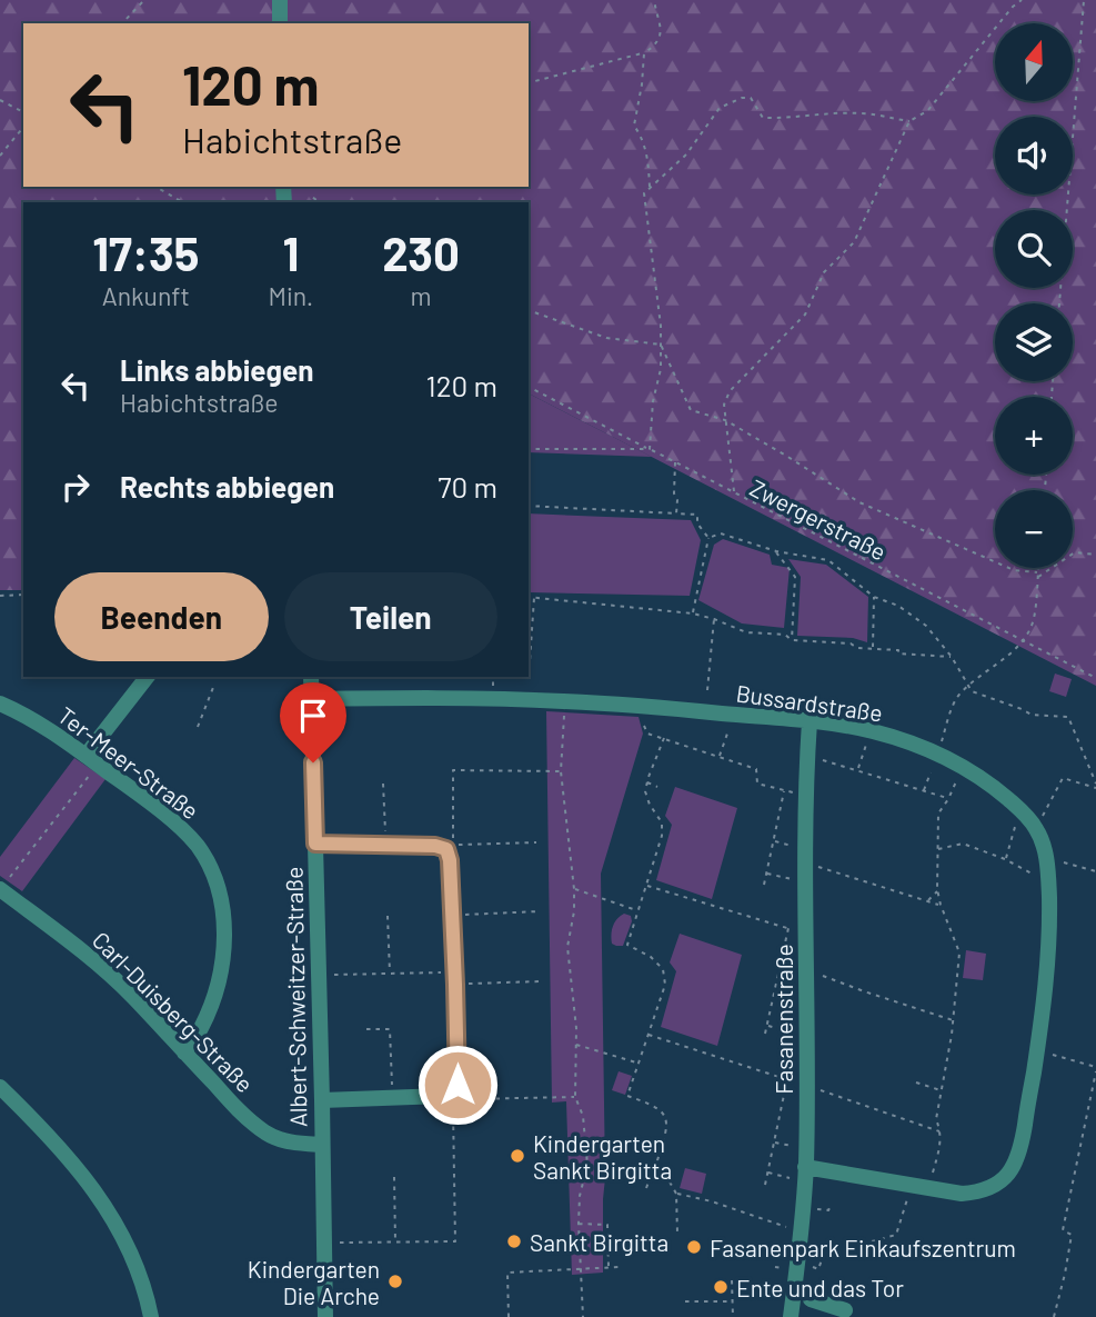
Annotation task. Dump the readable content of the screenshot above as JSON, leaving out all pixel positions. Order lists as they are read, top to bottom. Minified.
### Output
{"streets":{"street":["Bussardstraße","Ter-Meer-Straße","Albert-Schweitzer-Straße","Carl-Duisberg-Straße","Fasanenstraße"],"path":["Zwergerstraße"]},"crossings":[["Bussardstraße","Albert-Schweitzer-Straße"],["Bussardstraße","Fasanenstraße"],["Ter-Meer-Straße","Carl-Duisberg-Straße"],["Albert-Schweitzer-Straße","Carl-Duisberg-Straße"]],"places":["Kindergarten Sankt Birgitta","Sankt Birgitta","Fasanenpark Einkaufszentrum","Kindergarten Die Arche","Ente und das Tor"],"north":"top","page":{"map_buttons":["+","−"],"turn":["120 m","Habichtstraße"],"eta":["17:35","Ankunft","1","Min.","230","m"],"list":[{"name":"Links abbiegen","note":"Habichtstraße","value":"120 m"},{"name":"Rechts abbiegen","value":"70 m"}],"buttons":["Beenden","Teilen"]}}
